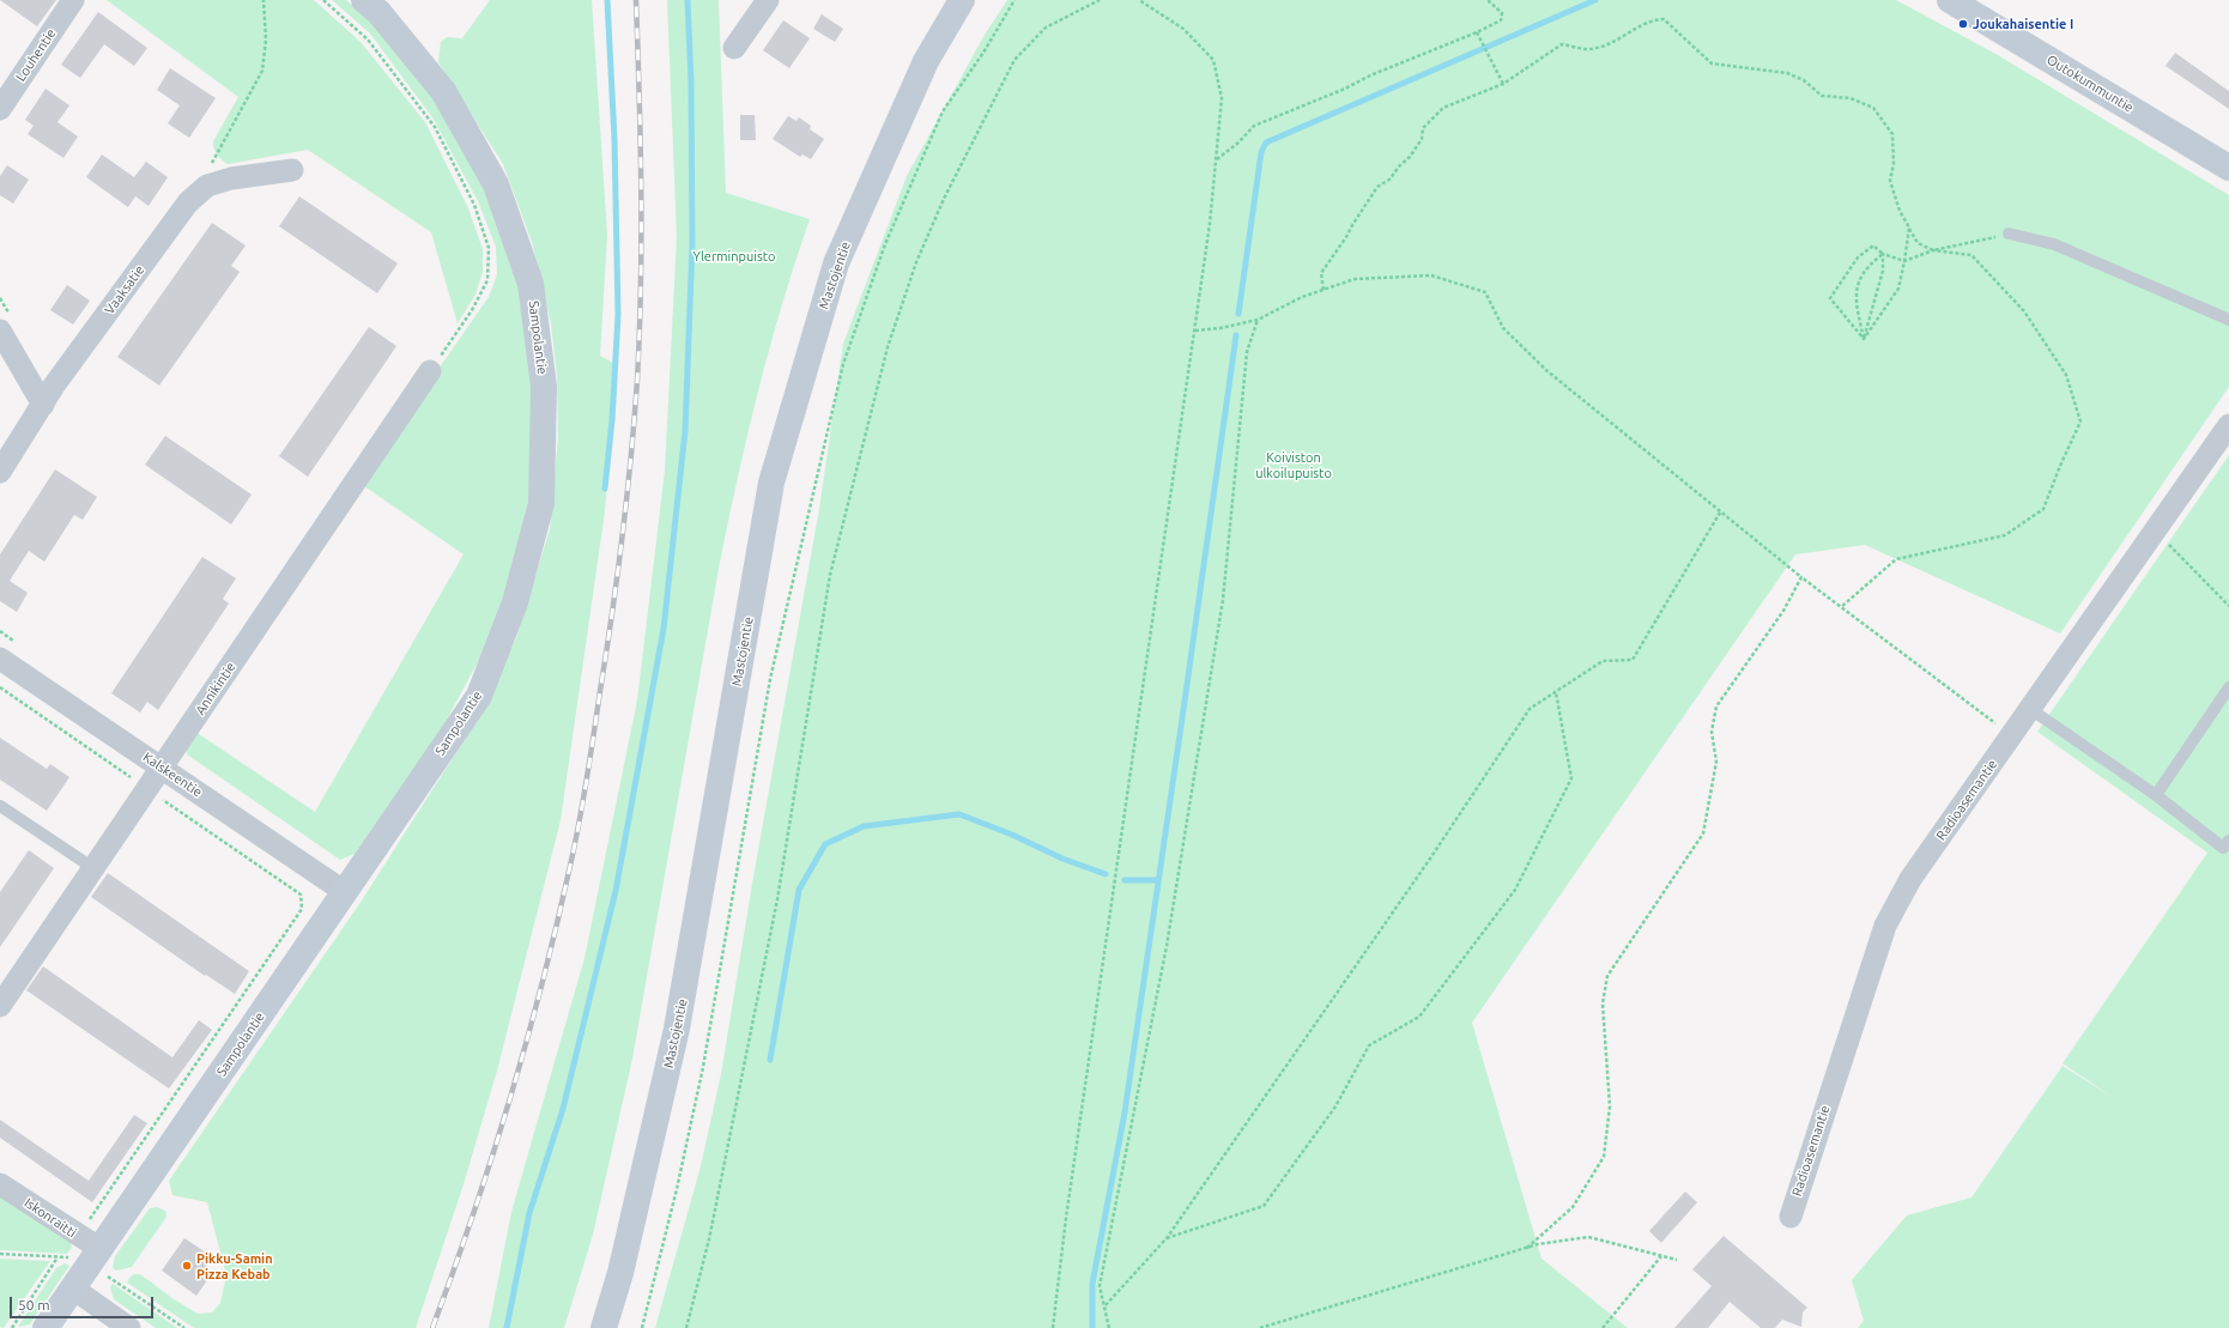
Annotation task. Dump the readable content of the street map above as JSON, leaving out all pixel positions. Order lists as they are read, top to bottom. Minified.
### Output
{"streets":{"street":["Louhentie","Outokummuntie","Mastojentie","Vaaksatie","Sampolantie","Annikintie","Kalskeentie","Radioasemantie","Iskonraitti"]},"crossings":[["Sampolantie","Kalskeentie"],["Sampolantie","Iskonraitti"],["Annikintie","Kalskeentie"]],"parks":["Ylerminpuisto","Koiviston ulkoilupuisto"],"places":["Joukahaisentie I","Pikku-Samin Pizza Kebab"],"scale_bar":"50 m"}
